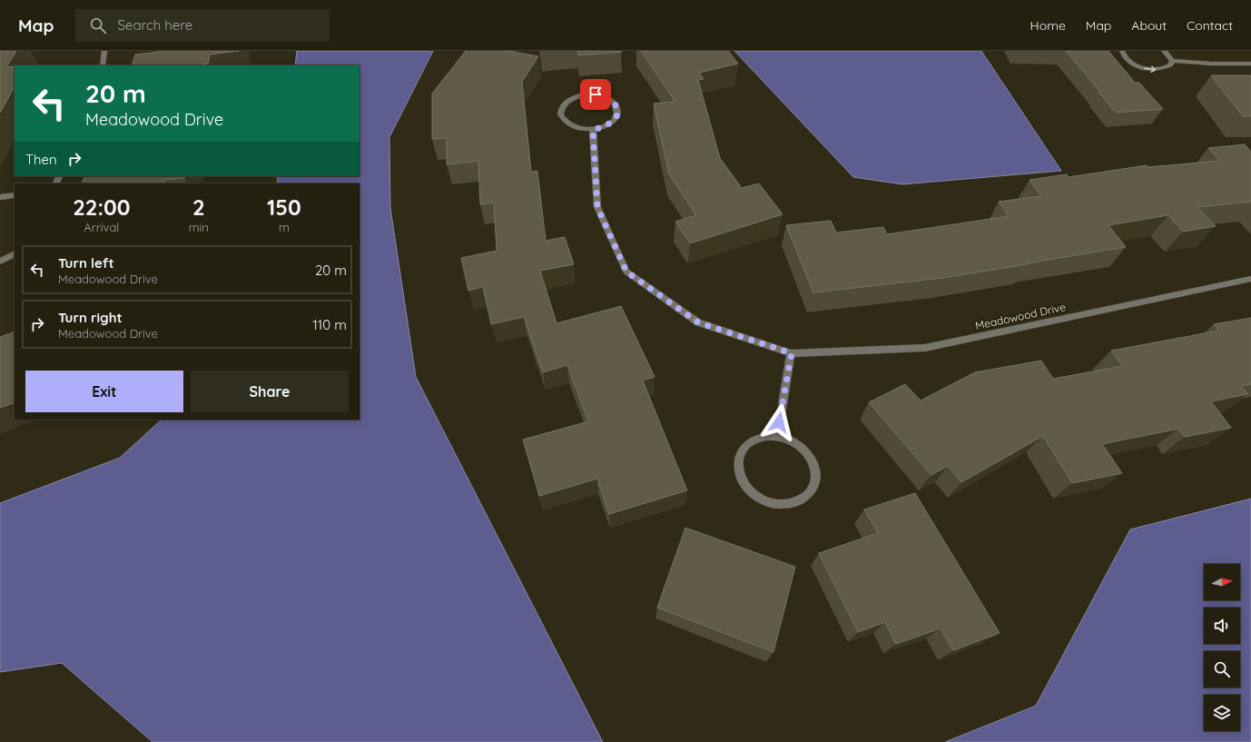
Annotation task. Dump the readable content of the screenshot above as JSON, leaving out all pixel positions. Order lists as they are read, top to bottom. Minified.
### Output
{"streets":{"street":["Meadowood Drive"]},"north":"right","page":{"header":"Map","search":"Search here","nav":["Home","Map","About","Contact"],"turn":["20 m","Meadowood Drive"],"then":"Then","eta":["22:00","Arrival","2","min","150","m"],"list":[{"name":"Turn left","note":"Meadowood Drive","value":"20 m"},{"name":"Turn right","note":"Meadowood Drive","value":"110 m"}],"buttons":["Exit","Share"]}}
